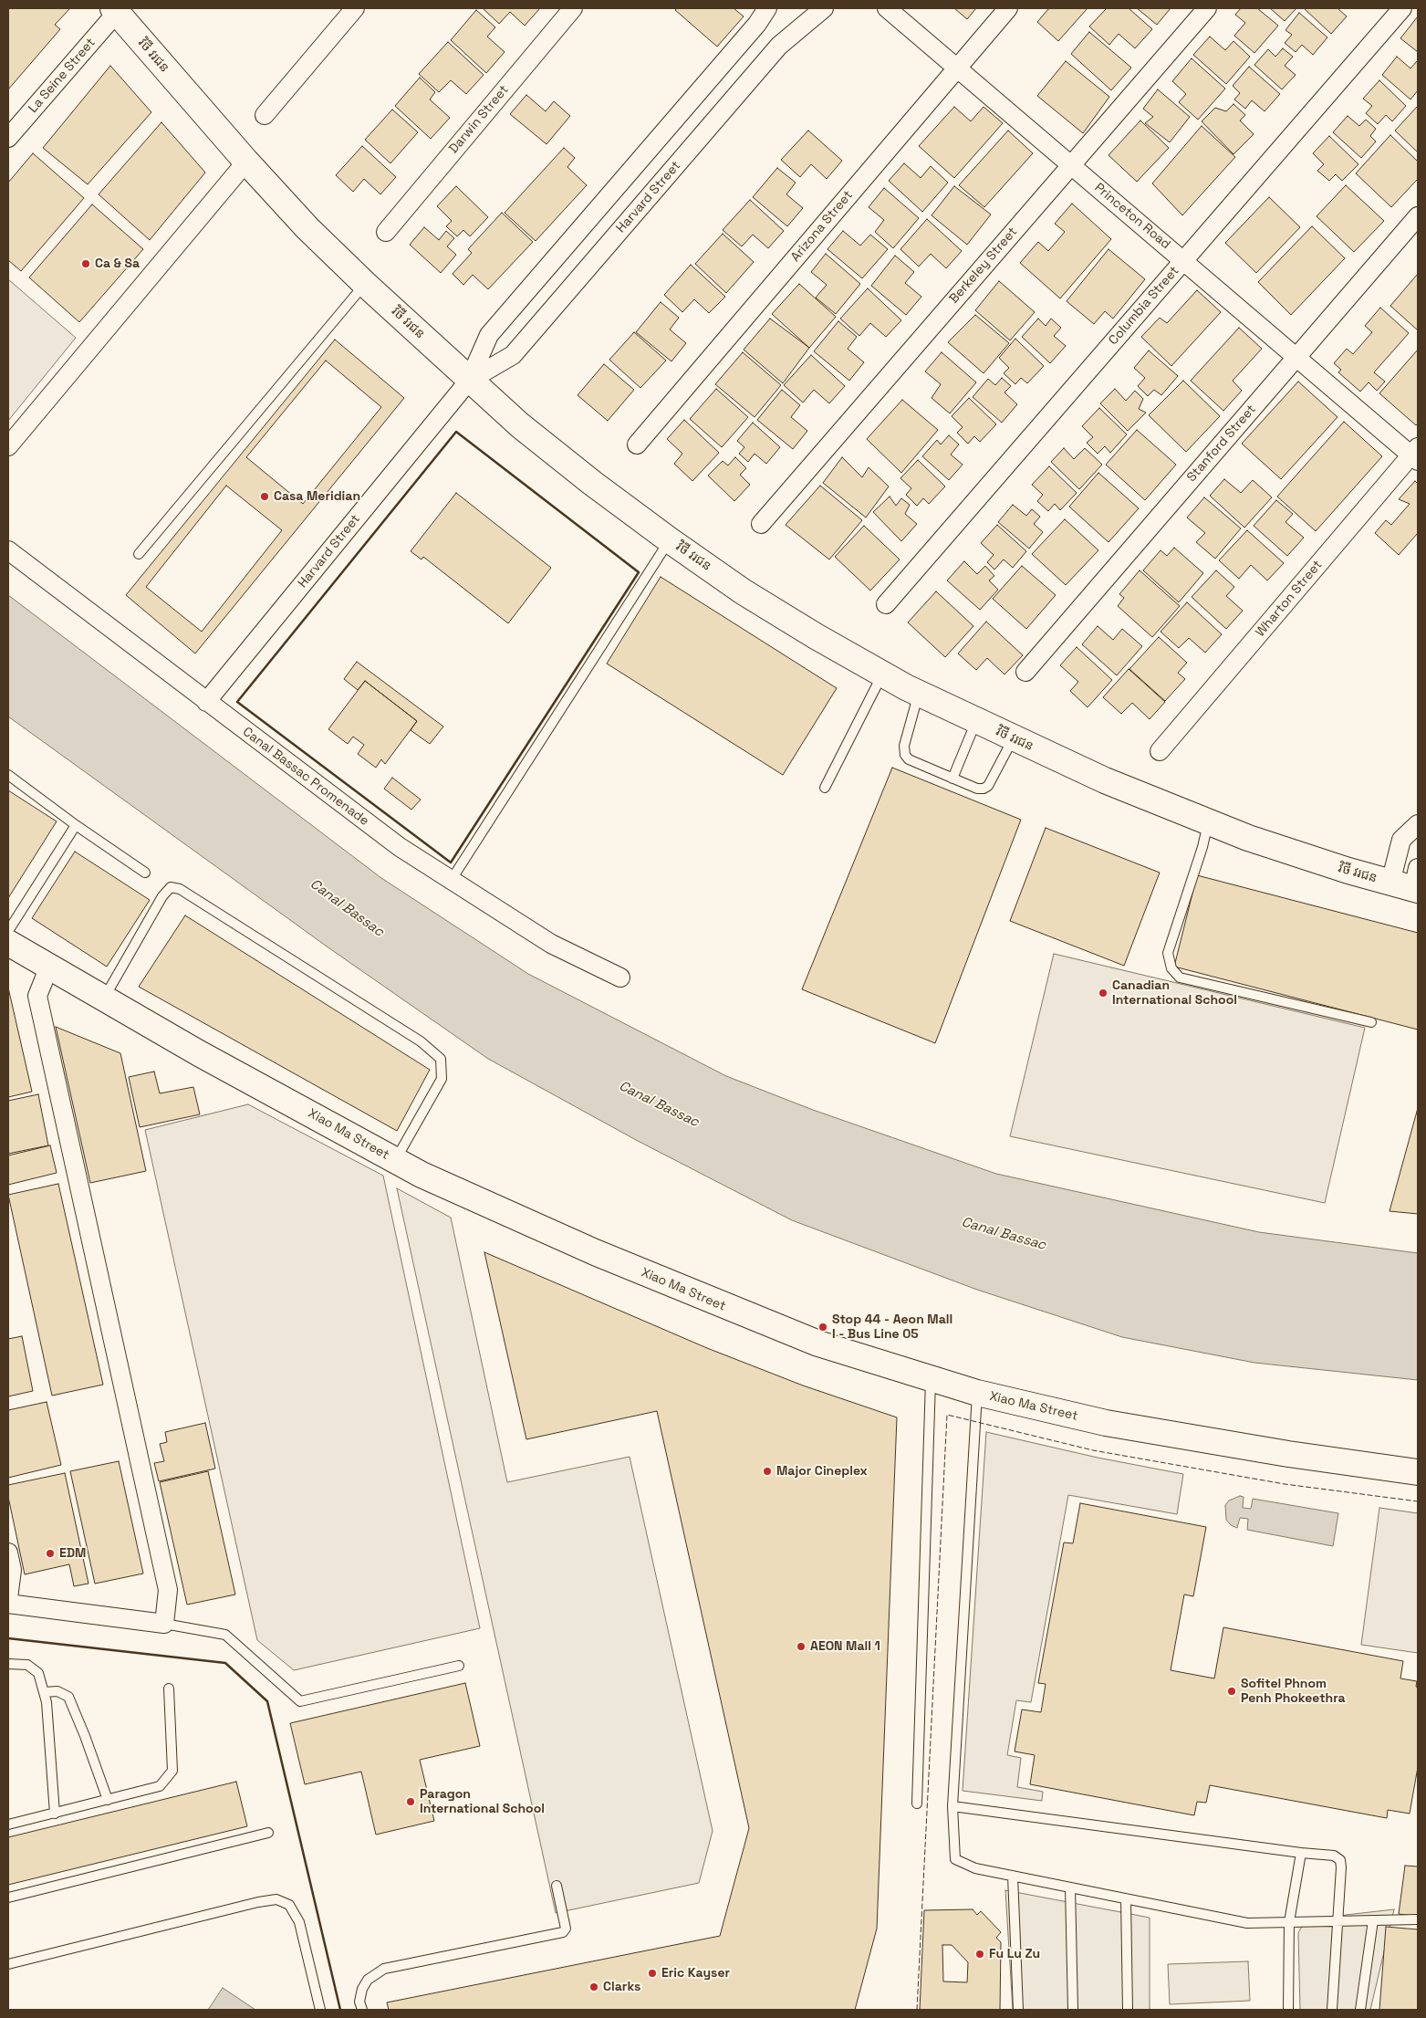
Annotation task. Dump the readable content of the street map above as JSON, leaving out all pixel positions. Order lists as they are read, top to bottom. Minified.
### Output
{"streets":{"street":["វិថី វរជន","La Seine Street","Darwin Street","Harvard Street","Princeton Road","Arizona Street","Berkeley Street","Columbia Street","Stanford Street","Wharton Street","Canal Bassac Promenade","Xiao Ma Street"]},"crossings":[["វិថី វរជន","La Seine Street"],["វិថី វរជន","Harvard Street"],["Harvard Street","Canal Bassac Promenade"],["Princeton Road","Arizona Street"],["Princeton Road","Berkeley Street"],["Princeton Road","Columbia Street"],["Princeton Road","Stanford Street"],["Princeton Road","Wharton Street"]],"water":["Canal Bassac"],"places":["Ca & Sa","Casa Meridian","Canadian International School","Stop 44 - Aeon Mall I - Bus Line 05","Major Cineplex","EDM","AEON Mall 1","Sofitel Phnom Penh Phokeethra","Paragon International School","Fu Lu Zu","Eric Kayser","Clarks"]}
